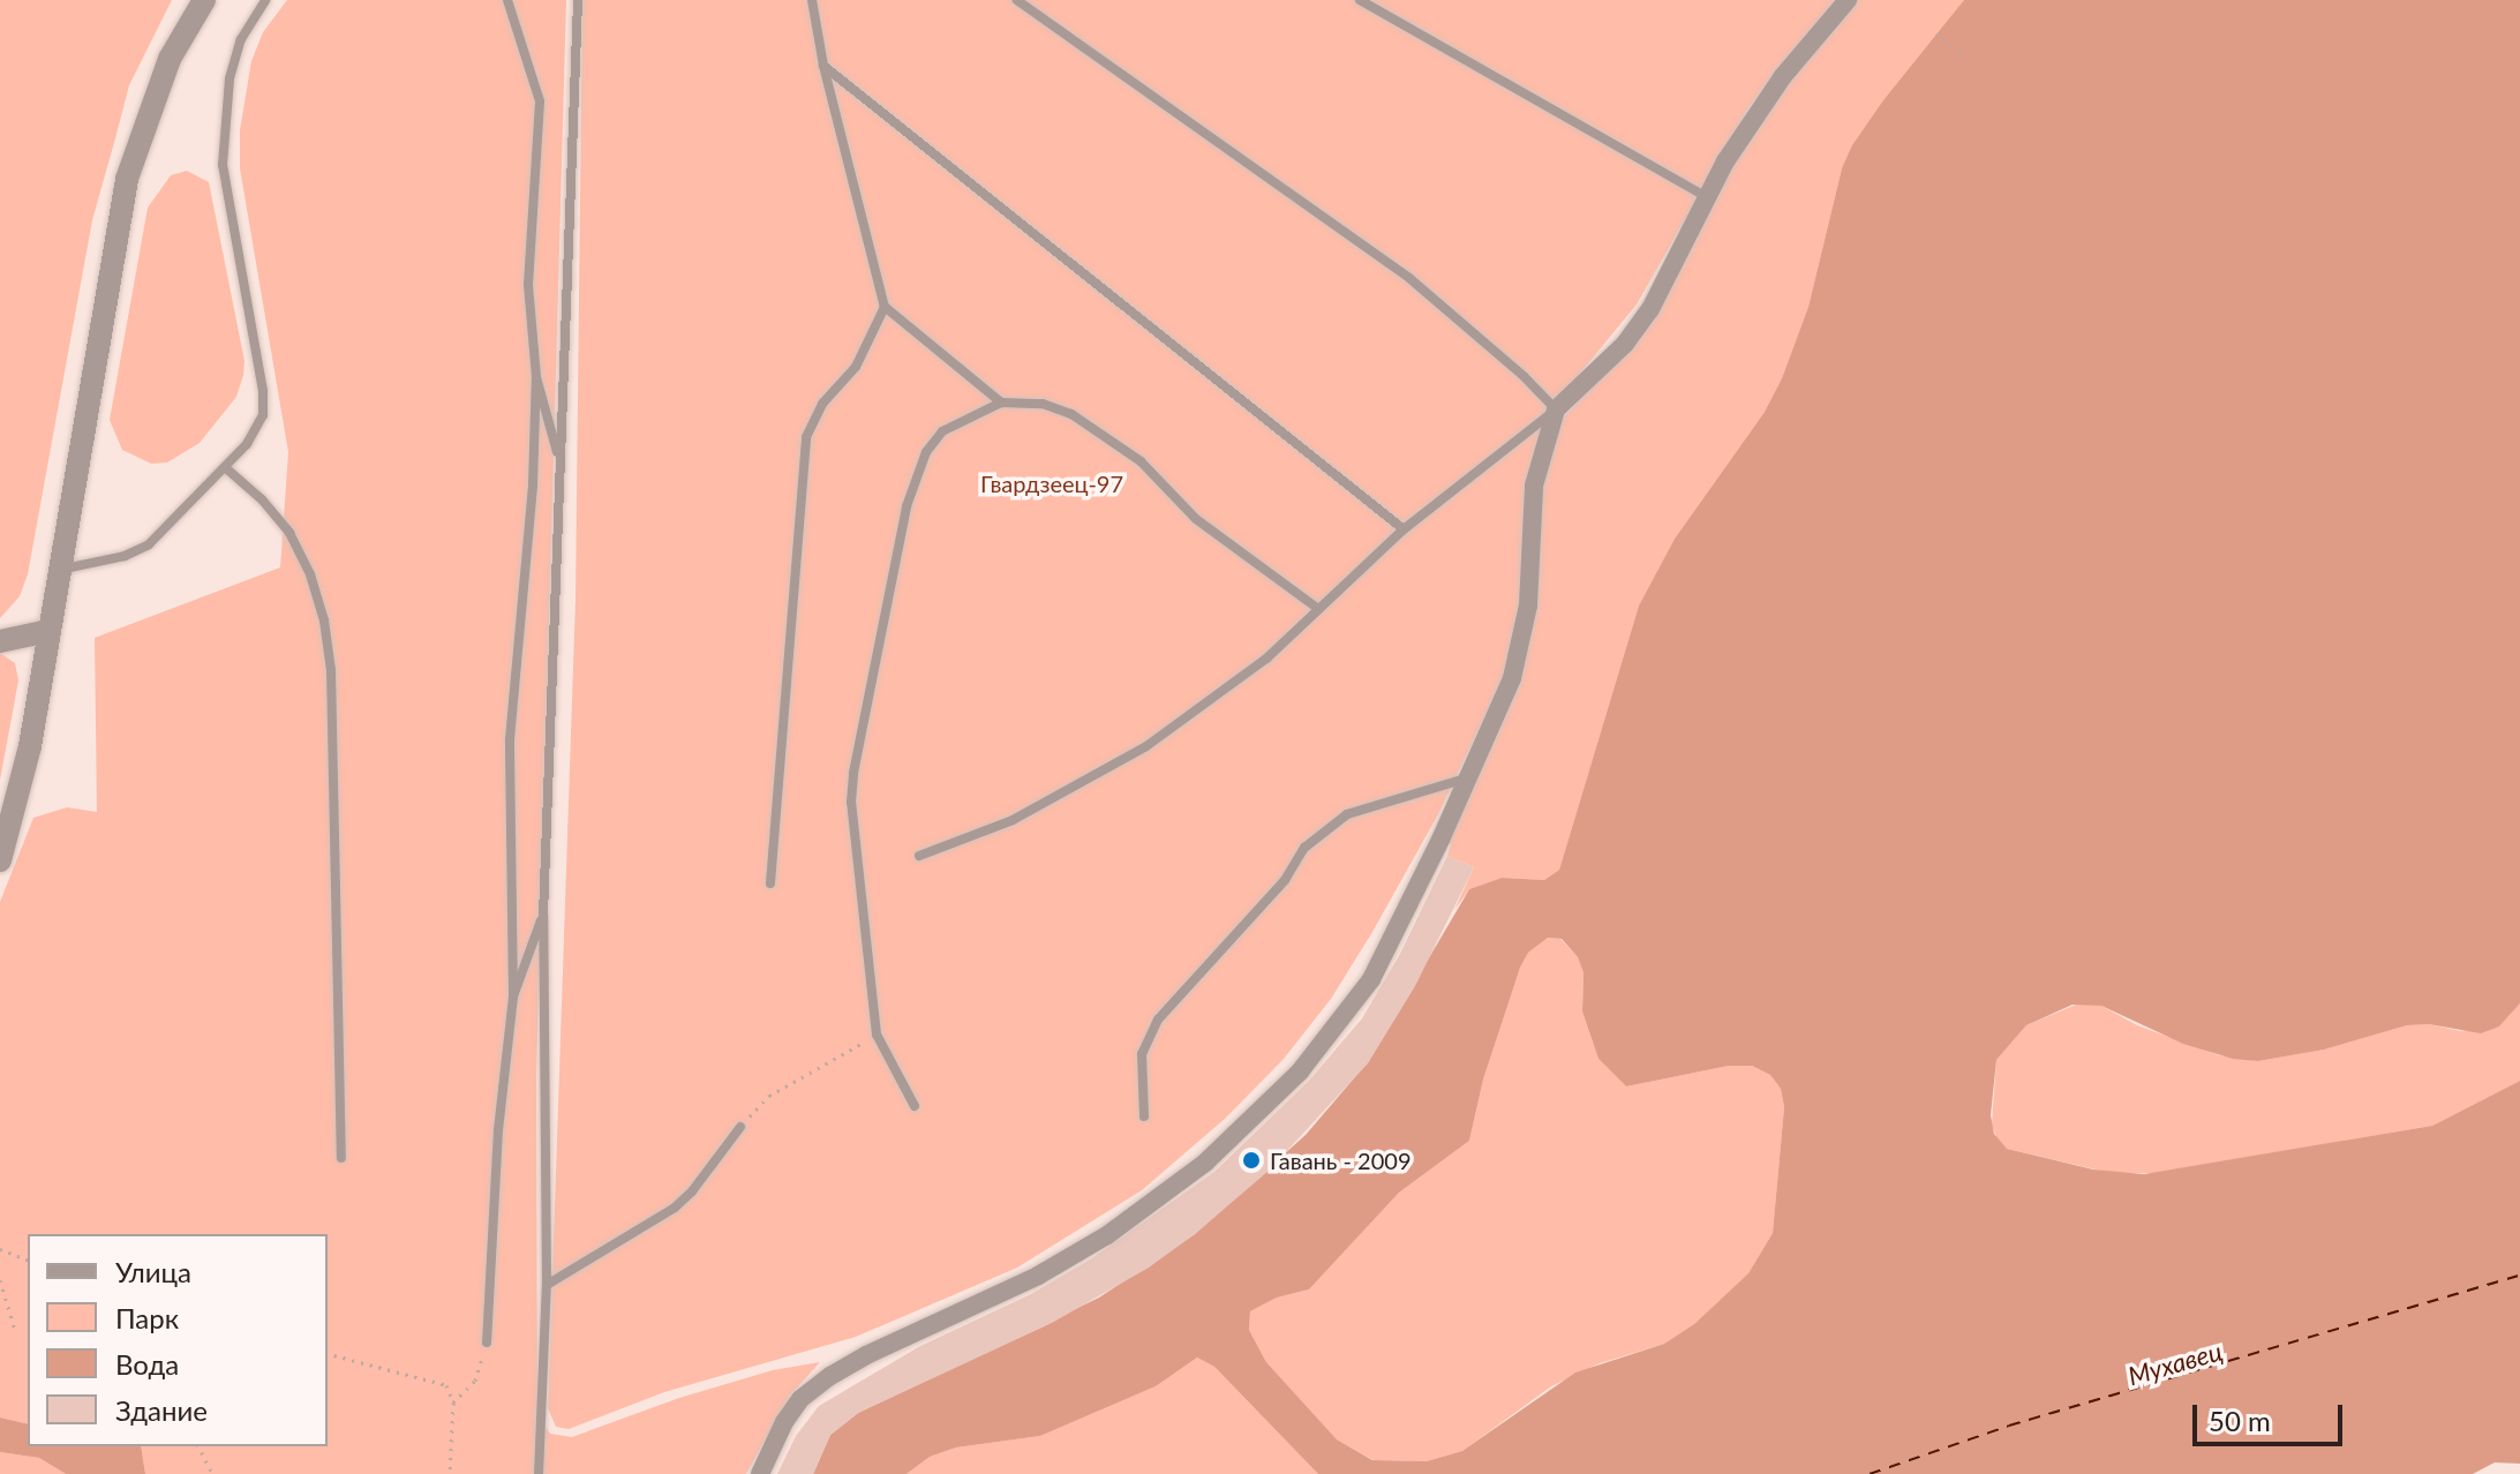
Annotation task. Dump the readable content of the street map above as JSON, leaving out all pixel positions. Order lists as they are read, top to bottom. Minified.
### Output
{"water":["Мухавец"],"parks":["Гвардзеец-97"],"places":["Гавань - 2009"],"legend":["Улица","Парк","Вода","Здание"],"scale_bar":"50 m"}
